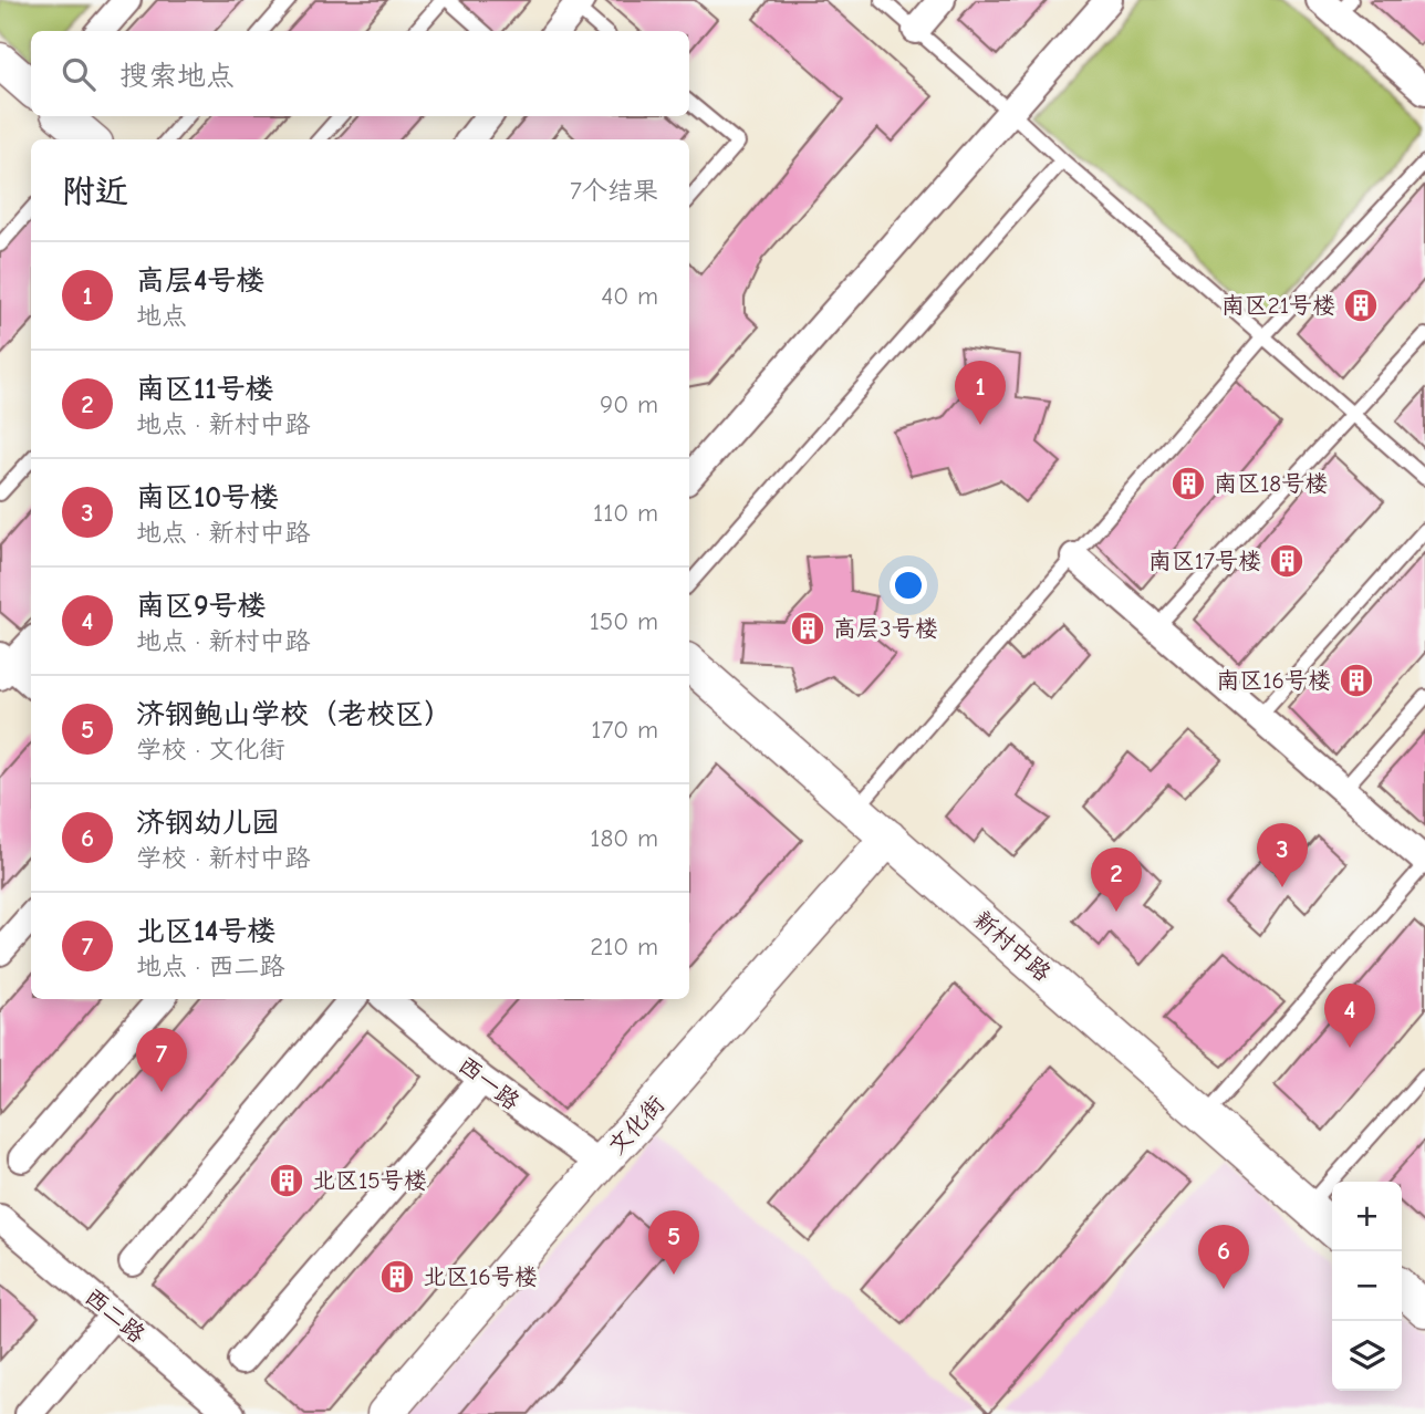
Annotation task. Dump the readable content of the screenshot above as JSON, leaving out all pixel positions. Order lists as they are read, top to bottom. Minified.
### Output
{"streets":{"street":["新村中路","西一路","文化街","西二路"]},"crossings":[["新村中路","文化街"],["西一路","文化街"]],"places":{"building":["南区21号楼","南区18号楼","南区17号楼","高层3号楼","南区16号楼","北区15号楼","北区16号楼"]},"page":{"search":"搜索地点","heading":["附近","7个结果"],"list":[{"mark":"1","name":"高层4号楼","note":"地点","value":"40 m"},{"mark":"2","name":"南区11号楼","note":"地点 · 新村中路","value":"90 m"},{"mark":"3","name":"南区10号楼","note":"地点 · 新村中路","value":"110 m"},{"mark":"4","name":"南区9号楼","note":"地点 · 新村中路","value":"150 m"},{"mark":"5","name":"济钢鲍山学校（老校区）","note":"学校 · 文化街","value":"170 m"},{"mark":"6","name":"济钢幼儿园","note":"学校 · 新村中路","value":"180 m"},{"mark":"7","name":"北区14号楼","note":"地点 · 西二路","value":"210 m"}],"pins":["1","3","2","4","7","5","6"],"map_buttons":["+","−"]}}
